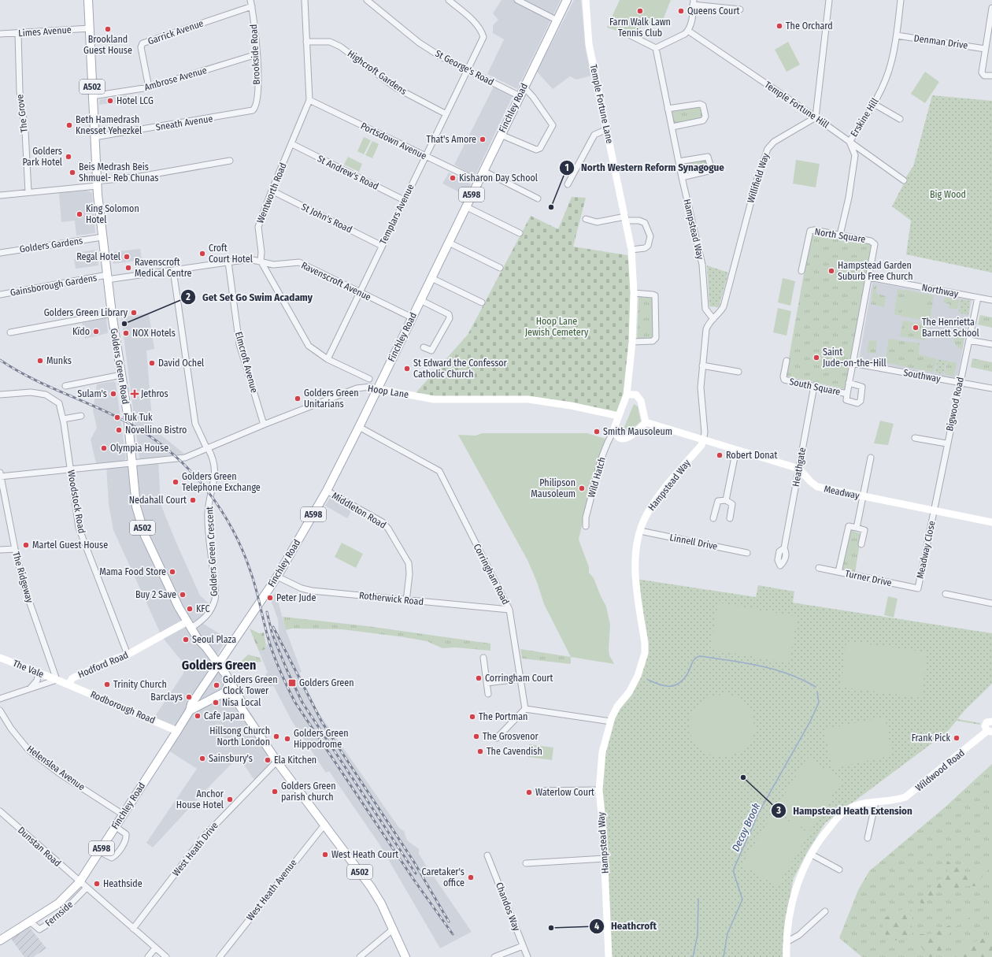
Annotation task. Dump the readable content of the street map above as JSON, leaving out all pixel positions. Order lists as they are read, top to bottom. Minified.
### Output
{"streets":{"main road":["A502","Finchley Road","A598","Golders Green Road"],"street":["Limes Avenue","Garrick Avenue","Denman Drive","Brookside Road","St George's Road","Highcroft Gardens","Ambrose Avenue","Temple Fortune Lane","Temple Fortune Hill","The Grove","Erskine Hill","Sneath Avenue","Portsdown Avenue","St Andrew's Road","Willifield Way","Wentworth Road","Templars Avenue","St John's Road","Hampstead Way","North Square","Golders Gardens","Ravenscroft Avenue","Gainsborough Gardens","Northway","Elmcroft Avenue","Southway","South Square","Hoop Lane","Bigwood Road","Heathgate","Wild Hatch","Meadway","Woodstock Road","Middleton Road","Linnell Drive","Meadway Close","Golders Green Crescent","Corringham Road","The Ridgeway","Turner Drive","Rotherwick Road","Hodford Road","The Vale","Rodborough Road","Helenslea Avenue","Wildwood Road","Dunstan Road","West Heath Drive","West Heath Avenue","Chandos Way","Fernside"]},"crossings":[["Limes Avenue","The Grove"],["Limes Avenue","Golders Green Road"],["Garrick Avenue","Brookside Road"],["Garrick Avenue","Ambrose Avenue"],["Denman Drive","Erskine Hill"],["Brookside Road","Ambrose Avenue"],["Brookside Road","Sneath Avenue"],["St George's Road","Finchley Road"],["St George's Road","Templars Avenue"],["Highcroft Gardens","Wentworth Road"],["Highcroft Gardens","Templars Avenue"],["Ambrose Avenue","Golders Green Road"],["A502","Finchley Road"],["A502","Golders Green Road"],["A502","West Heath Drive"],["A502","West Heath Avenue"],["Temple Fortune Lane","Hoop Lane"],["Temple Fortune Lane","Wild Hatch"],["Temple Fortune Hill","Erskine Hill"],["Temple Fortune Hill","Willifield Way"],["Finchley Road","Portsdown Avenue"],["Finchley Road","Ravenscroft Avenue"],["Finchley Road","Golders Green Road"],["Finchley Road","Hoop Lane"],["Finchley Road","Middleton Road"],["Finchley Road","Corringham Road"],["Finchley Road","Rotherwick Road"],["Finchley Road","Rodborough Road"],["Finchley Road","Helenslea Avenue"],["Finchley Road","Dunstan Road"],["Finchley Road","Fernside"],["Erskine Hill","North Square"],["Sneath Avenue","Golders Green Road"],["Portsdown Avenue","Wentworth Road"],["Portsdown Avenue","Templars Avenue"],["St Andrew's Road","Wentworth Road"],["St Andrew's Road","Templars Avenue"],["Willifield Way","Hampstead Way"],["Wentworth Road","Templars Avenue"],["Wentworth Road","St John's Road"],["Wentworth Road","Ravenscroft Avenue"],["Templars Avenue","St John's Road"],["Templars Avenue","Ravenscroft Avenue"],["Hampstead Way","Linnell Drive"],["North Square","Northway"],["North Square","South Square"],["Golders Gardens","Golders Green Road"],["Ravenscroft Avenue","Gainsborough Gardens"],["Ravenscroft Avenue","Elmcroft Avenue"],["Ravenscroft Avenue","Golders Green Road"],["Ravenscroft Avenue","Golders Green Crescent"],["Gainsborough Gardens","Golders Green Road"],["Northway","South Square"],["Northway","Bigwood Road"],["Elmcroft Avenue","Hoop Lane"],["Golders Green Road","Hoop Lane"],["Golders Green Road","Golders Green Crescent"],["Golders Green Road","Hodford Road"],["Southway","South Square"],["Southway","Bigwood Road"],["South Square","Heathgate"],["Hoop Lane","Woodstock Road"],["Hoop Lane","Golders Green Crescent"],["Hoop Lane","The Ridgeway"],["Bigwood Road","Meadway"],["Bigwood Road","Meadway Close"],["Heathgate","Meadway"],["Meadway","Meadway Close"],["Woodstock Road","Hodford Road"],["Middleton Road","Rotherwick Road"],["Meadway Close","Turner Drive"],["Golders Green Crescent","Hodford Road"],["Corringham Road","Rotherwick Road"],["The Ridgeway","Hodford Road"],["The Ridgeway","The Vale"],["Hodford Road","The Vale"],["Hodford Road","Rodborough Road"]],"districts":["Golders Green"],"water":["Decoy Brook"],"parks":["Big Wood","Hoop Lane Jewish Cemetery"],"places":{"other":["Farm Walk Lawn Tennis Club","Queens Court","The Orchard","Brookland Guest House","Hotel LCG","Beth Hamedrash Knesset Yehezkel","That's Amore","Golders Park Hotel","Beis Medrash Beis Shmuel- Reb Chunas","Kisharon Day School","North Western Reform Synagogue","King Solomon Hotel","Croft Court Hotel","Regal Hotel","Ravenscroft Medical Centre","Hampstead Garden Suburb Free Church","Golders Green Library","Get Set Go Swim Acadamy","The Henrietta Barnett School","Kïdo","NOX Hotels","Saint Jude-on-the-Hill","Munks","David Ochel","St Edward the Confessor Catholic Church","Sulam's","Golders Green Unitarians","Tuk Tuk","Novellino Bistro","Smith Mausoleum","Olympia House","Robert Donat","Golders Green Telephone Exchange","Philipson Mausoleum","Nedahall Court","Martel Guest House","Mama Food Store","Buy 2 Save","Peter Jude","KFC","Seoul Plaza","Corringham Court","Trinity Church","Golders Green Clock Tower","Barclays","Nisa Local","Cafe Japan","The Portman","Hillsong Church North London","The Grosvenor","Frank Pick","Golders Green Hippodrome","The Cavendish","Sainsbury's","Ela Kitchen","Hampstead Heath Extension","Golders Green parish church","Waterlow Court","Anchor House Hotel","West Heath Court","Caretaker's office","Heathside","Heathcroft"],"health":["Jethros"],"transit":["Golders Green"]}}
